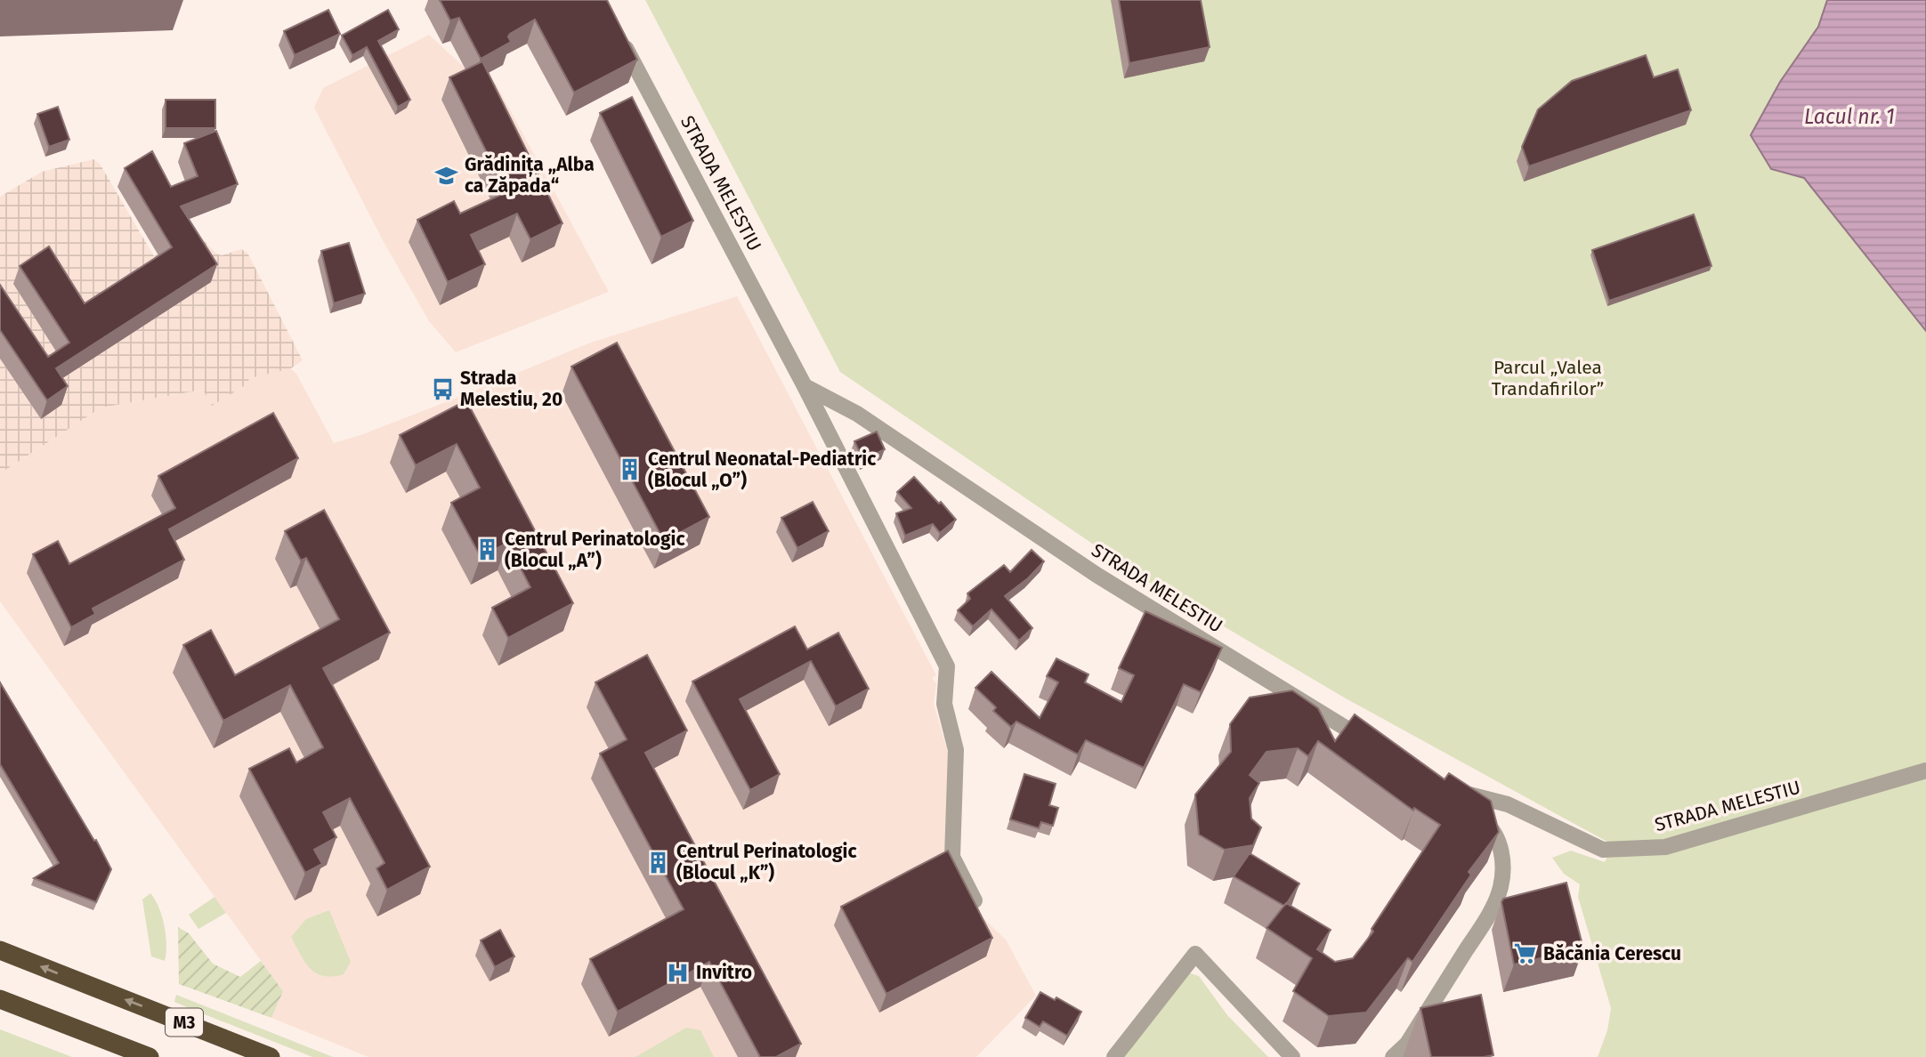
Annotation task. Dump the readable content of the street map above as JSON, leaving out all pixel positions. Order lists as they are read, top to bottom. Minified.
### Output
{"streets":{"highway":["M3"],"street":["STRADA MELESTIU"]},"water":["Lacul nr. 1"],"parks":["Parcul „Valea Trandafirilor”"],"places":{"school or university":["Grădinița „Alba ca Zăpada“"],"bus stop":["Strada Melestiu, 20"],"building":["Centrul Neonatal-Pediatric (Blocul „O”)","Centrul Perinatologic (Blocul „A”)","Centrul Perinatologic (Blocul „K”)"],"supermarket":["Băcănia Cerescu"],"hospital":["Invitro"]}}
